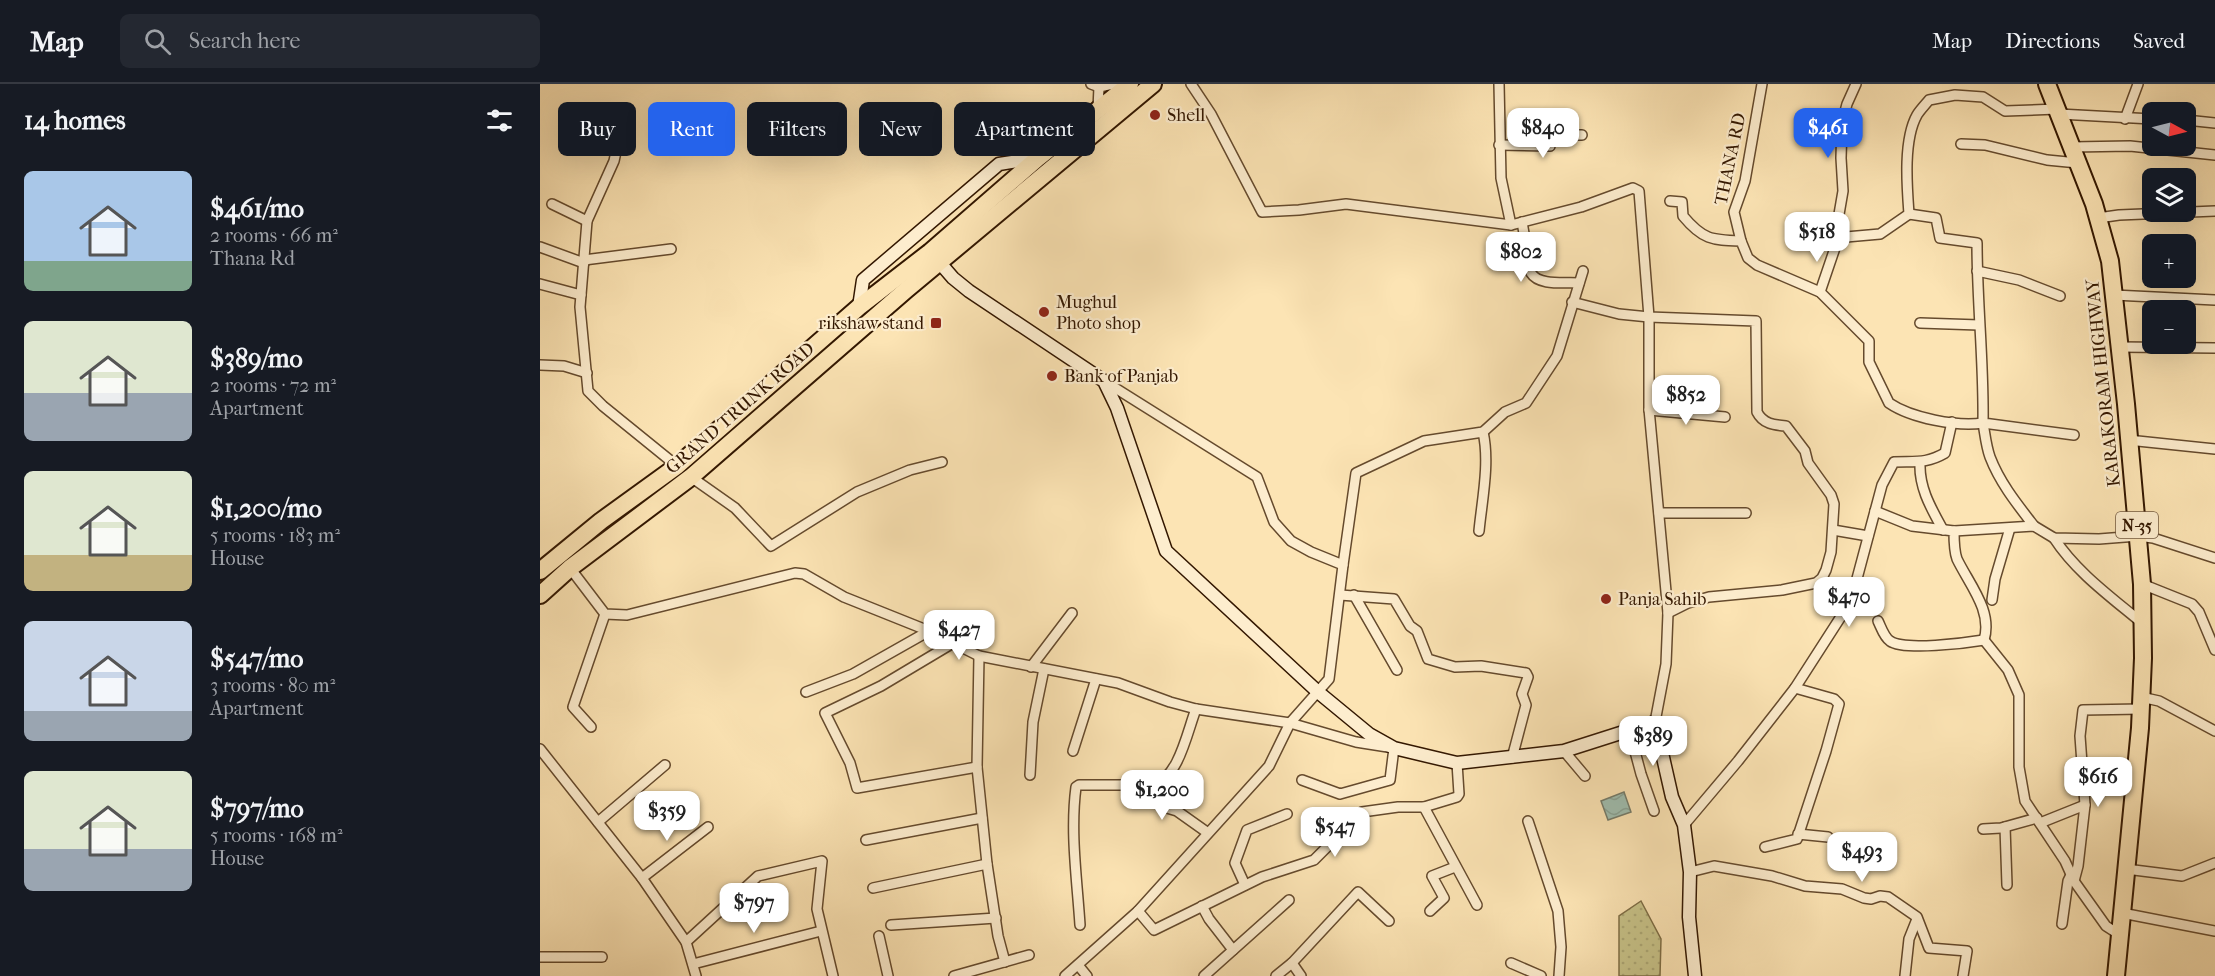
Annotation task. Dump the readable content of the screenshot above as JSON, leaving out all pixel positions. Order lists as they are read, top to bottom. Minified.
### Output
{"streets":{"highway":["KARAKORAM HIGHWAY","GRAND TRUNK ROAD","N-35"],"street":["THANA RD"]},"places":{"other":["Shell","Mughul Photo shop","Bank of Panjab","Panja Sahib"],"transit":["rikshaw stand"]},"north":"right","page":{"header":"Map","search":"Search here","nav":["Map","Directions","Saved"],"heading":"14 homes","map_buttons":["+","−"],"chip":["Buy","Rent","Filters","New","Apartment"],"price":["$840","$461","$518","$802","$852","$470","$427","$389","$616","$1,200","$359","$547","$493","$797"],"list":[{"name":"$461/mo","note":"2 rooms · 66 m² · Thana Rd"},{"name":"$389/mo","note":"2 rooms · 72 m² · Apartment"},{"name":"$1,200/mo","note":"5 rooms · 183 m² · House"},{"name":"$547/mo","note":"3 rooms · 80 m² · Apartment"},{"name":"$797/mo","note":"5 rooms · 168 m² · House"}]}}
